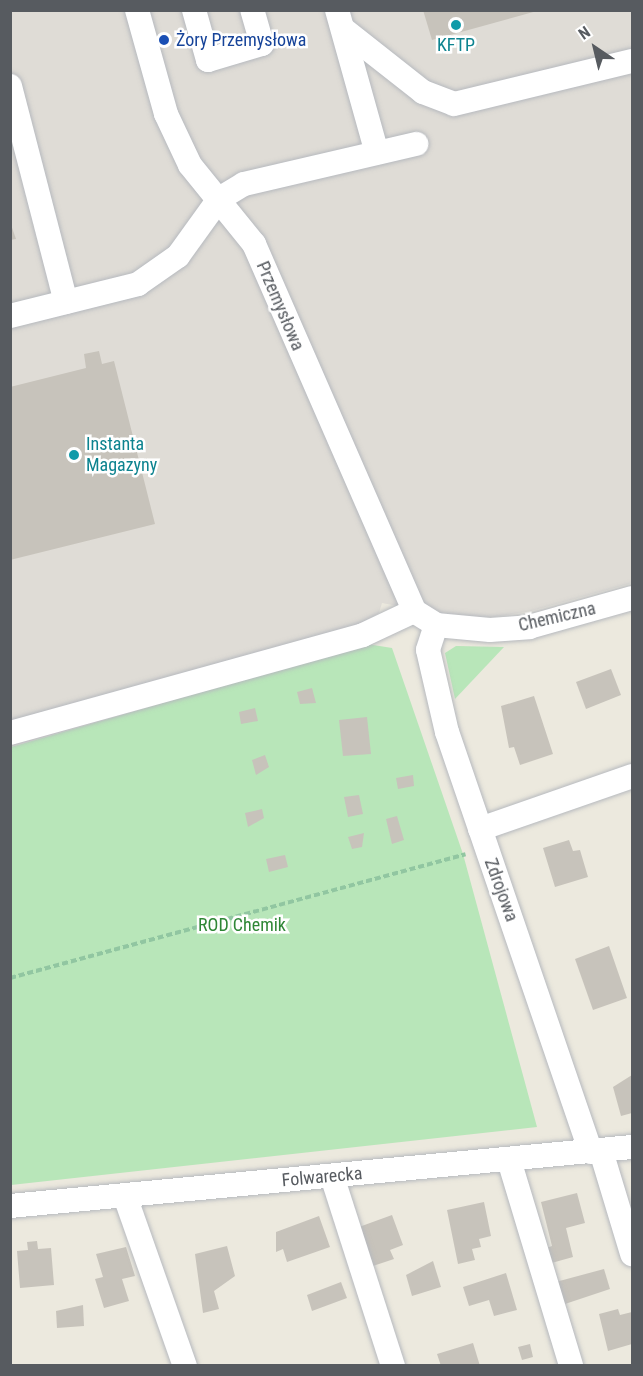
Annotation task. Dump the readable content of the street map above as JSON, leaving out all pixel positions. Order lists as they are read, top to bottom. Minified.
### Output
{"streets":{"street":["Przemysłowa","Chemiczna","Zdrojowa","Folwarecka"]},"crossings":[["Chemiczna","Zdrojowa"],["Zdrojowa","Folwarecka"]],"parks":["ROD Chemik"],"places":["KFTP","Żory Przemysłowa","Instanta Magazyny"],"north":"top left"}
